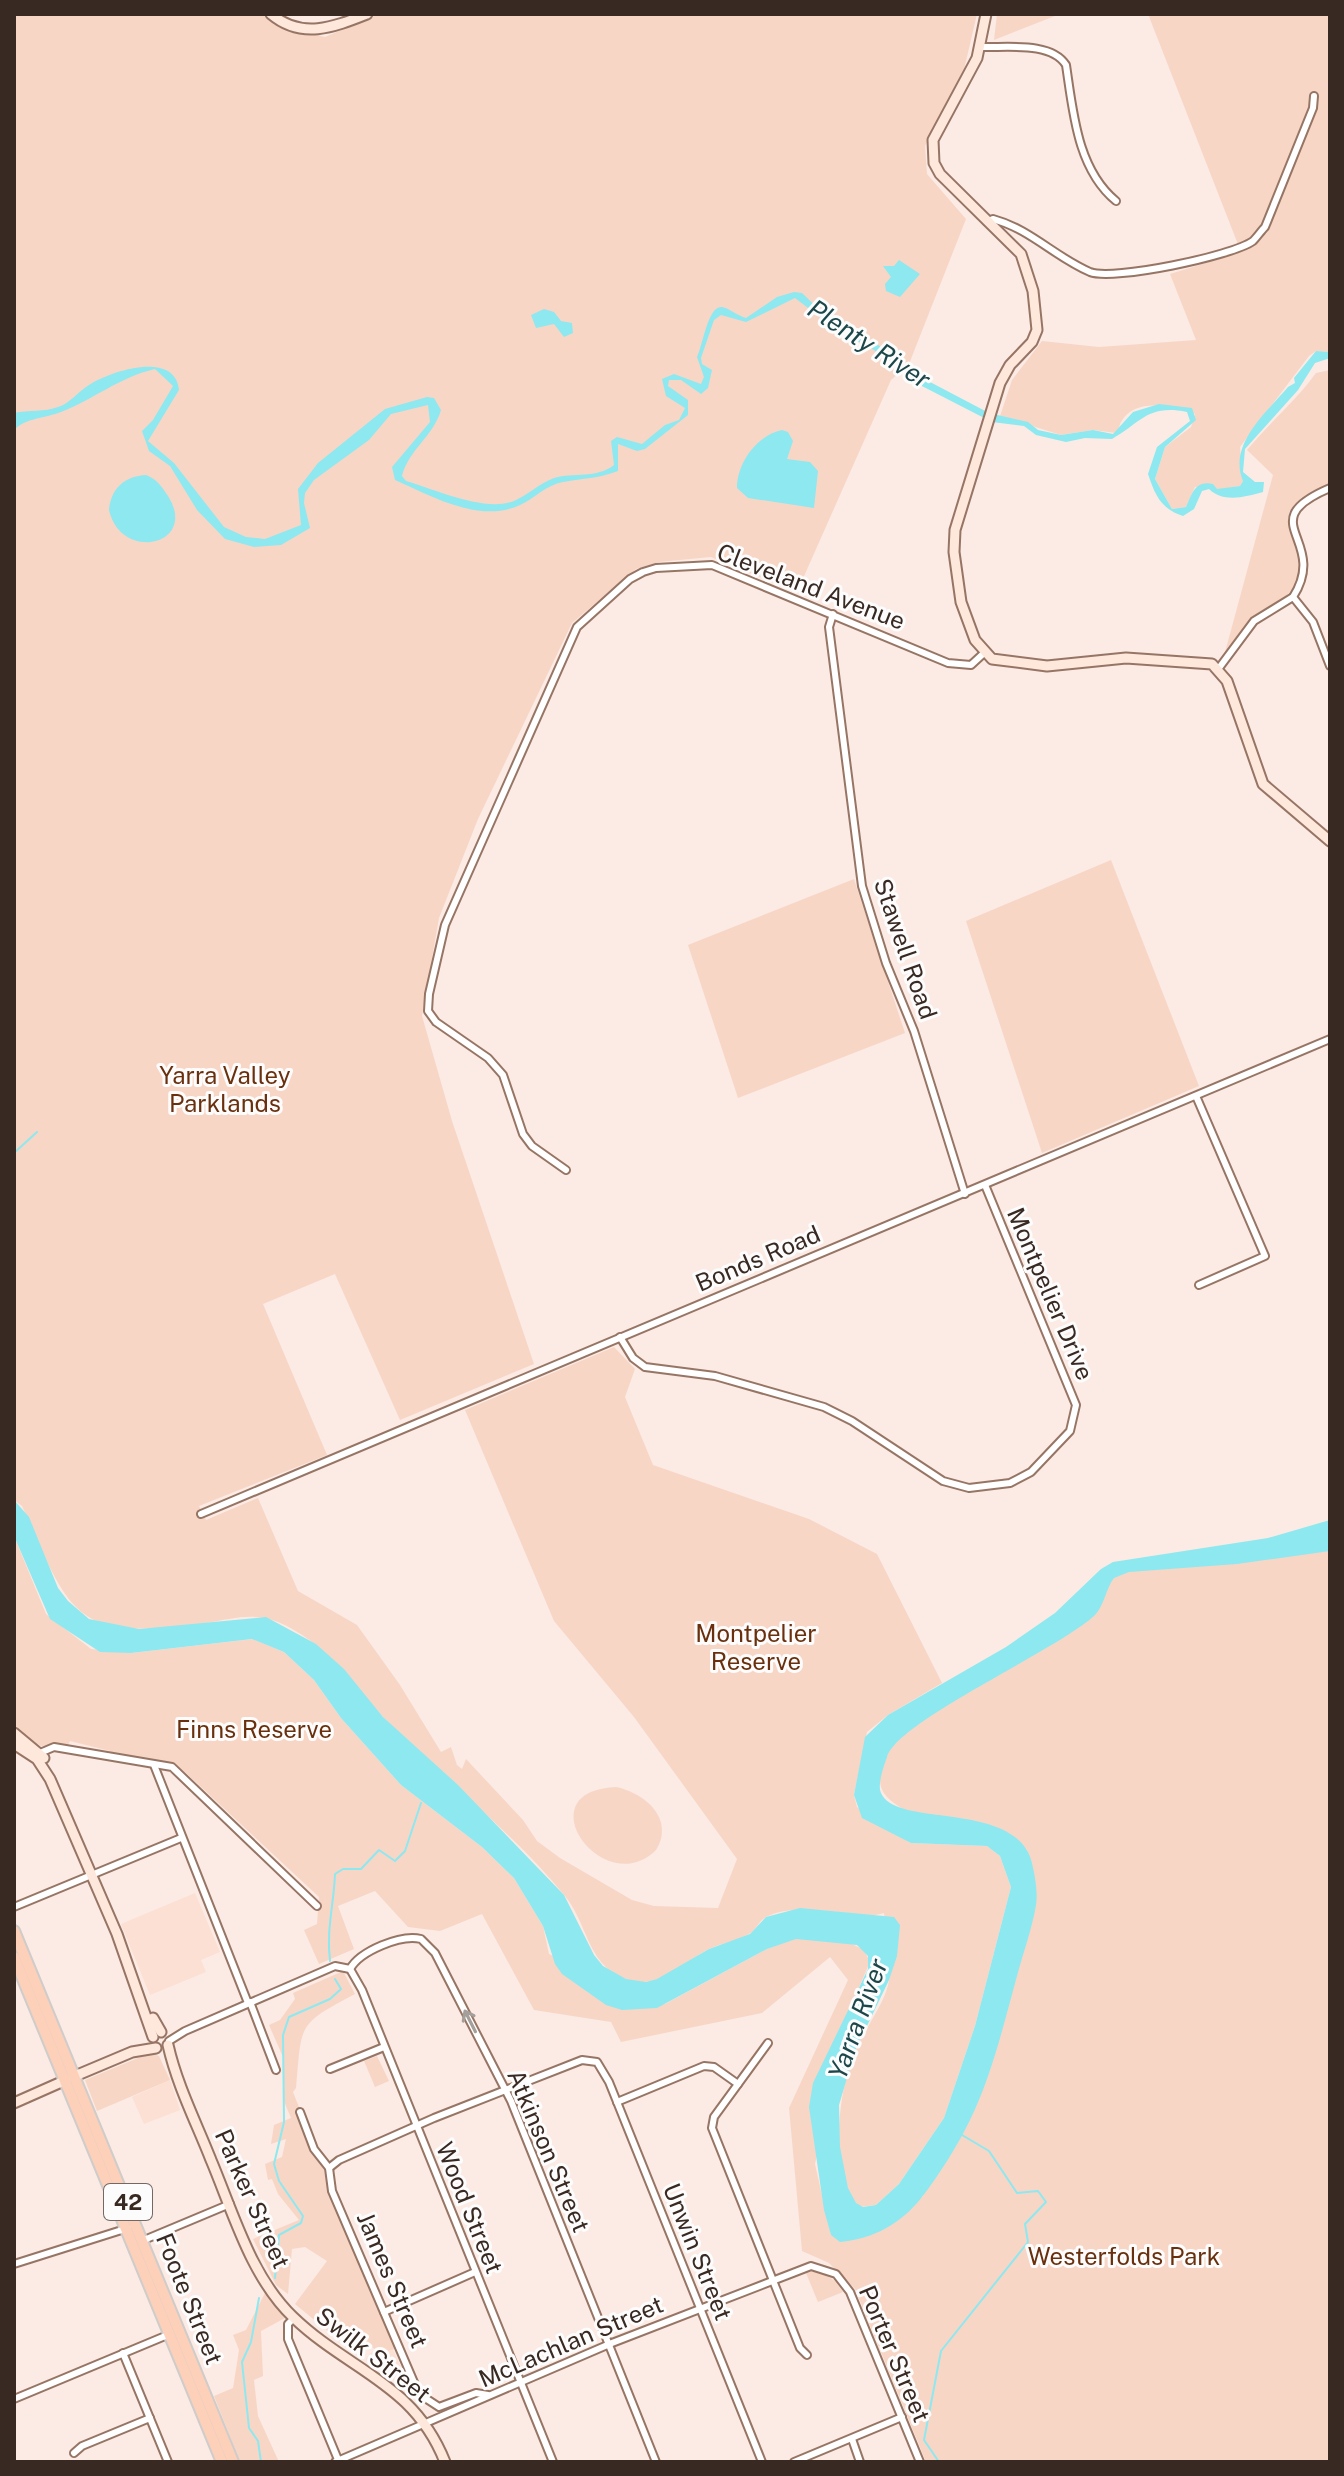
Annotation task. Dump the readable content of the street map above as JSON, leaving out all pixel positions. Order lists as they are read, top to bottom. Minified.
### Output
{"streets":{"main road":["42","Foote Street"],"street":["Cleveland Avenue","Stawell Road","Bonds Road","Montpelier Drive","Atkinson Street","Parker Street","Wood Street","Unwin Street","James Street","McLachlan Street","Porter Street","Swilk Street"]},"crossings":[["Cleveland Avenue","Stawell Road"],["Stawell Road","Bonds Road"],["Bonds Road","Montpelier Drive"],["Atkinson Street","Wood Street"],["Atkinson Street","Unwin Street"],["Atkinson Street","McLachlan Street"],["Parker Street","Swilk Street"],["Wood Street","McLachlan Street"],["Unwin Street","McLachlan Street"],["James Street","McLachlan Street"],["McLachlan Street","Porter Street"],["McLachlan Street","Swilk Street"]],"water":["Plenty River","Yarra River"],"parks":["Yarra Valley Parklands","Montpelier Reserve","Finns Reserve","Westerfolds Park"]}
